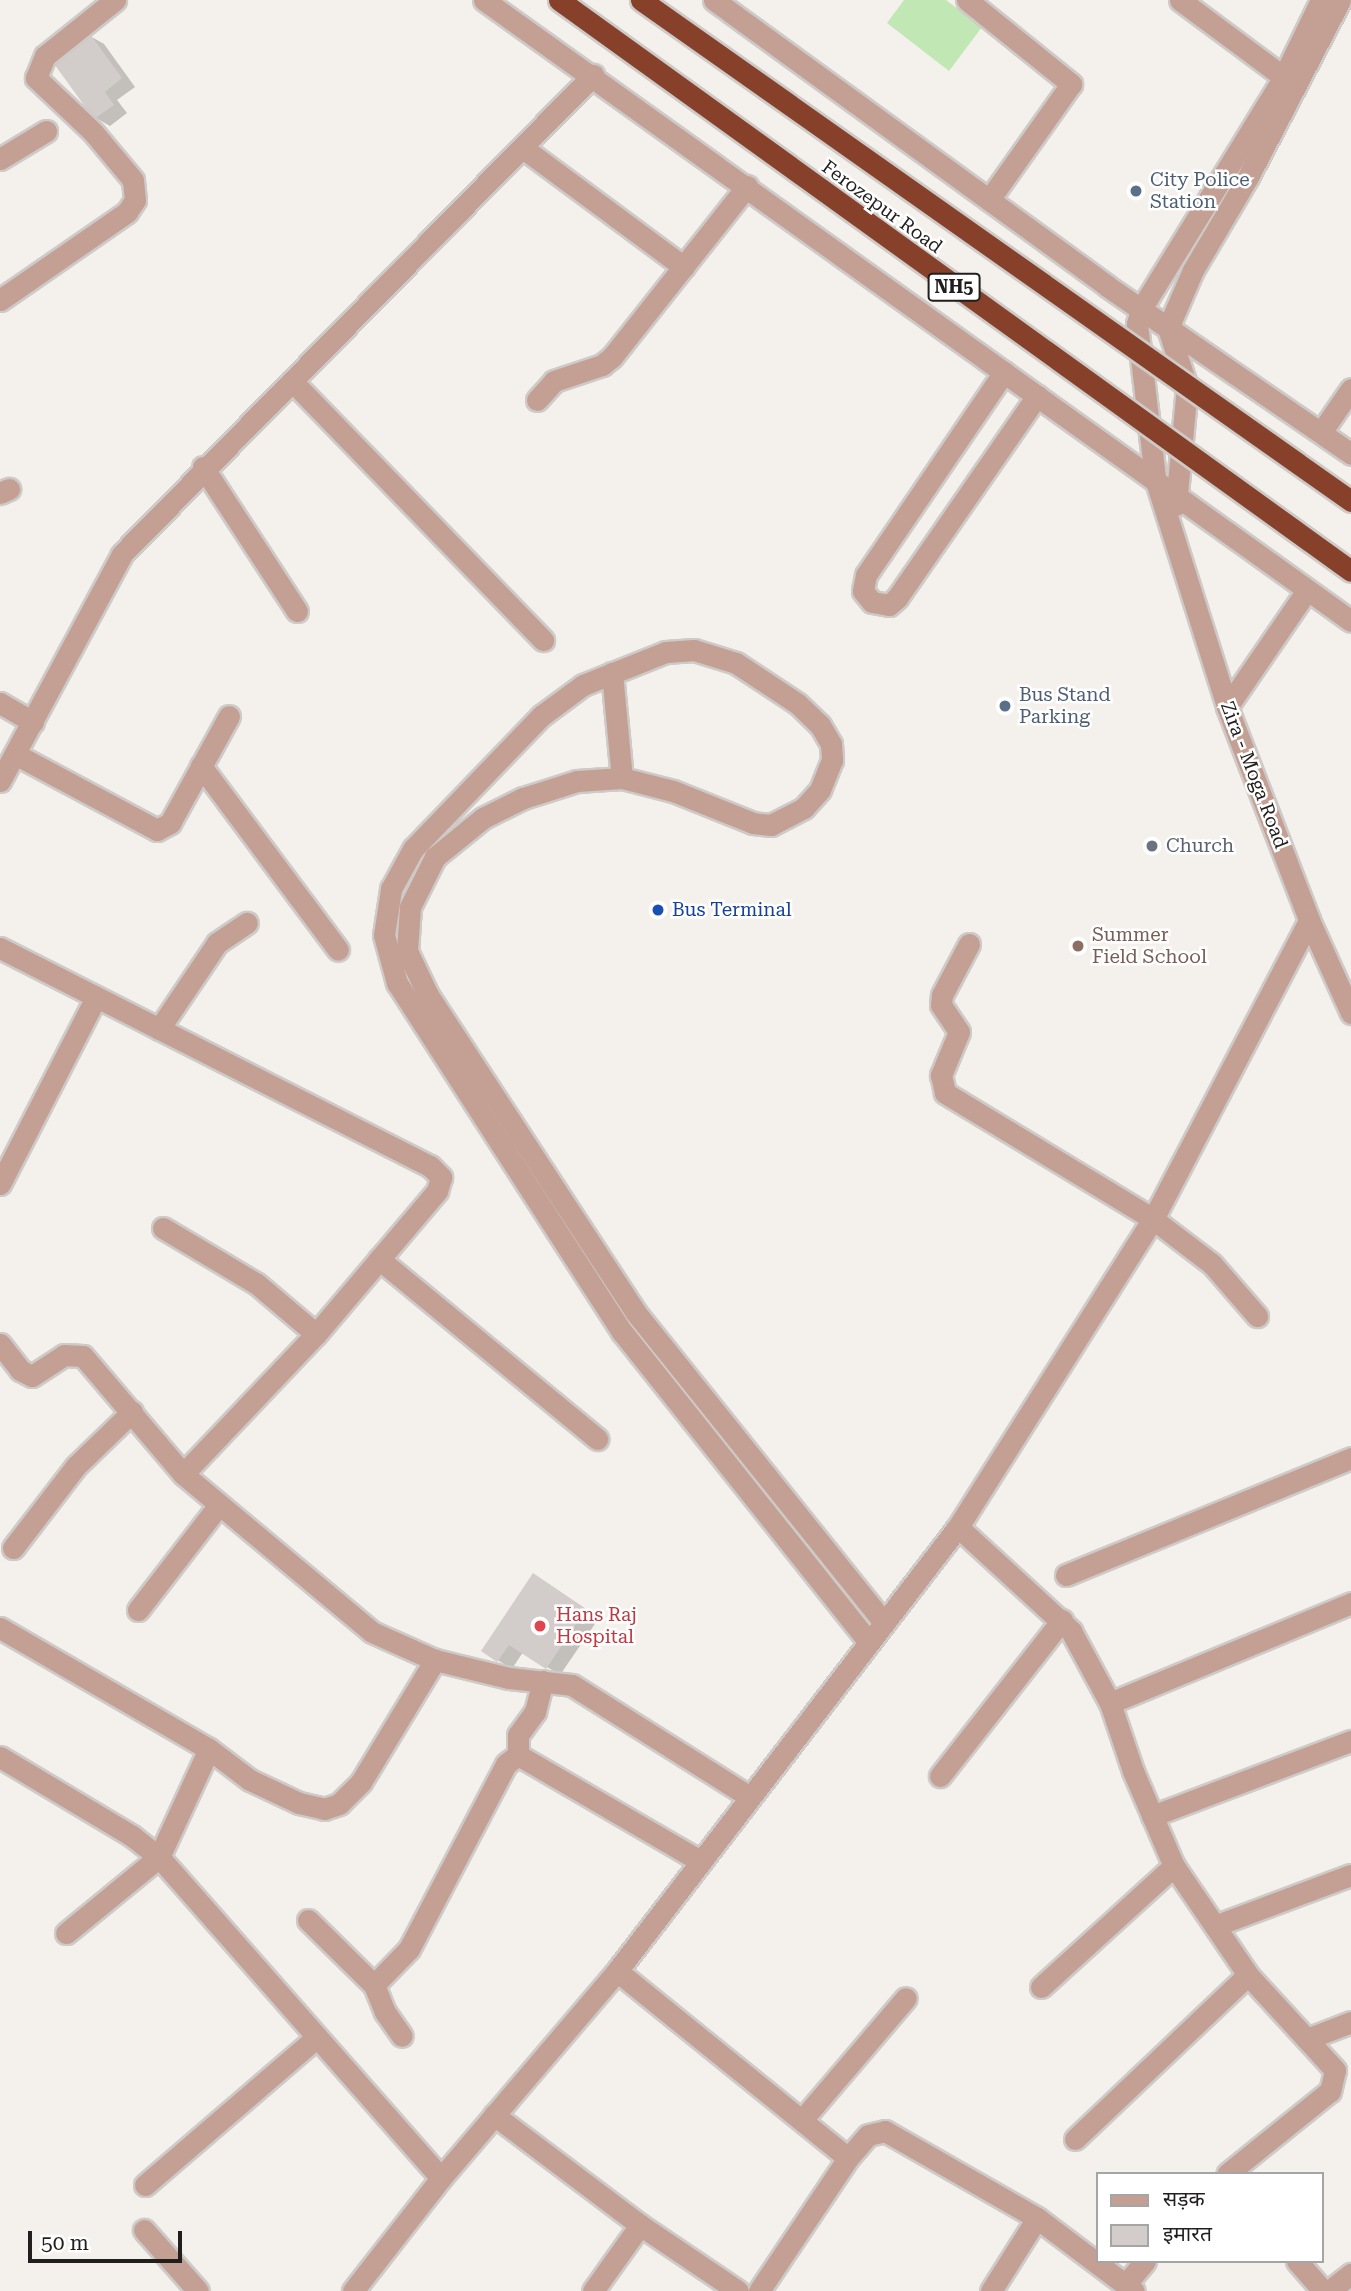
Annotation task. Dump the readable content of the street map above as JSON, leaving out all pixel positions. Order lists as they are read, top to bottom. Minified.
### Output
{"streets":{"highway":["Ferozepur Road","NH5"],"street":["Zira - Moga Road"]},"places":["City Police Station","Bus Stand Parking","Church","Bus Terminal","Summer Field School","Hans Raj Hospital"],"legend":["सड़क","इमारत"],"scale_bar":"50 m"}
